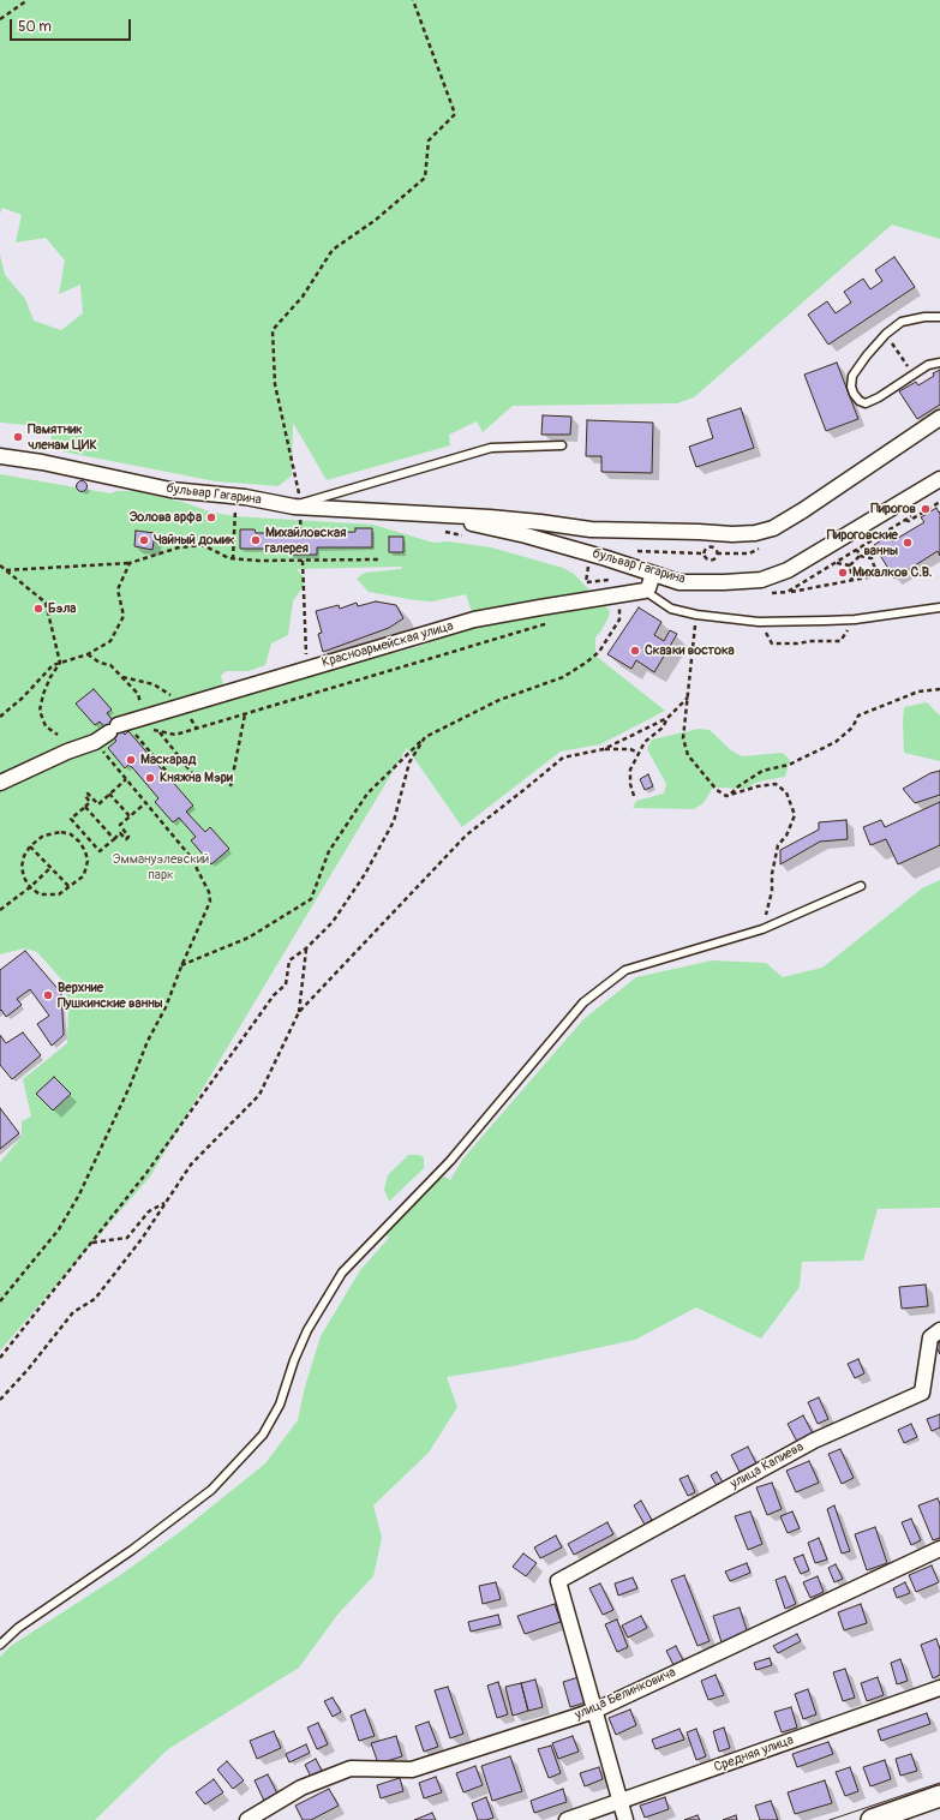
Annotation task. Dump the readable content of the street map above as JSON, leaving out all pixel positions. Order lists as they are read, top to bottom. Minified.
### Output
{"streets":{"street":["бульвар Гагарина","Красноармейская улица","улица Капиева","улица Белинковича","Средняя улица"]},"crossings":[["улица Капиева","улица Белинковича"]],"parks":["Эммануэлевский парк"],"places":["Памятник членам ЦИК","Пирогов","Эолова арфа","Чайный домик","Михайловская галерея","Пироговские ванны","Михалков С.В.","Бэла","Сказки востока","Маскарад","Княжна Мэри","Верхние Пушкинские ванны"],"scale_bar":"50 m"}
